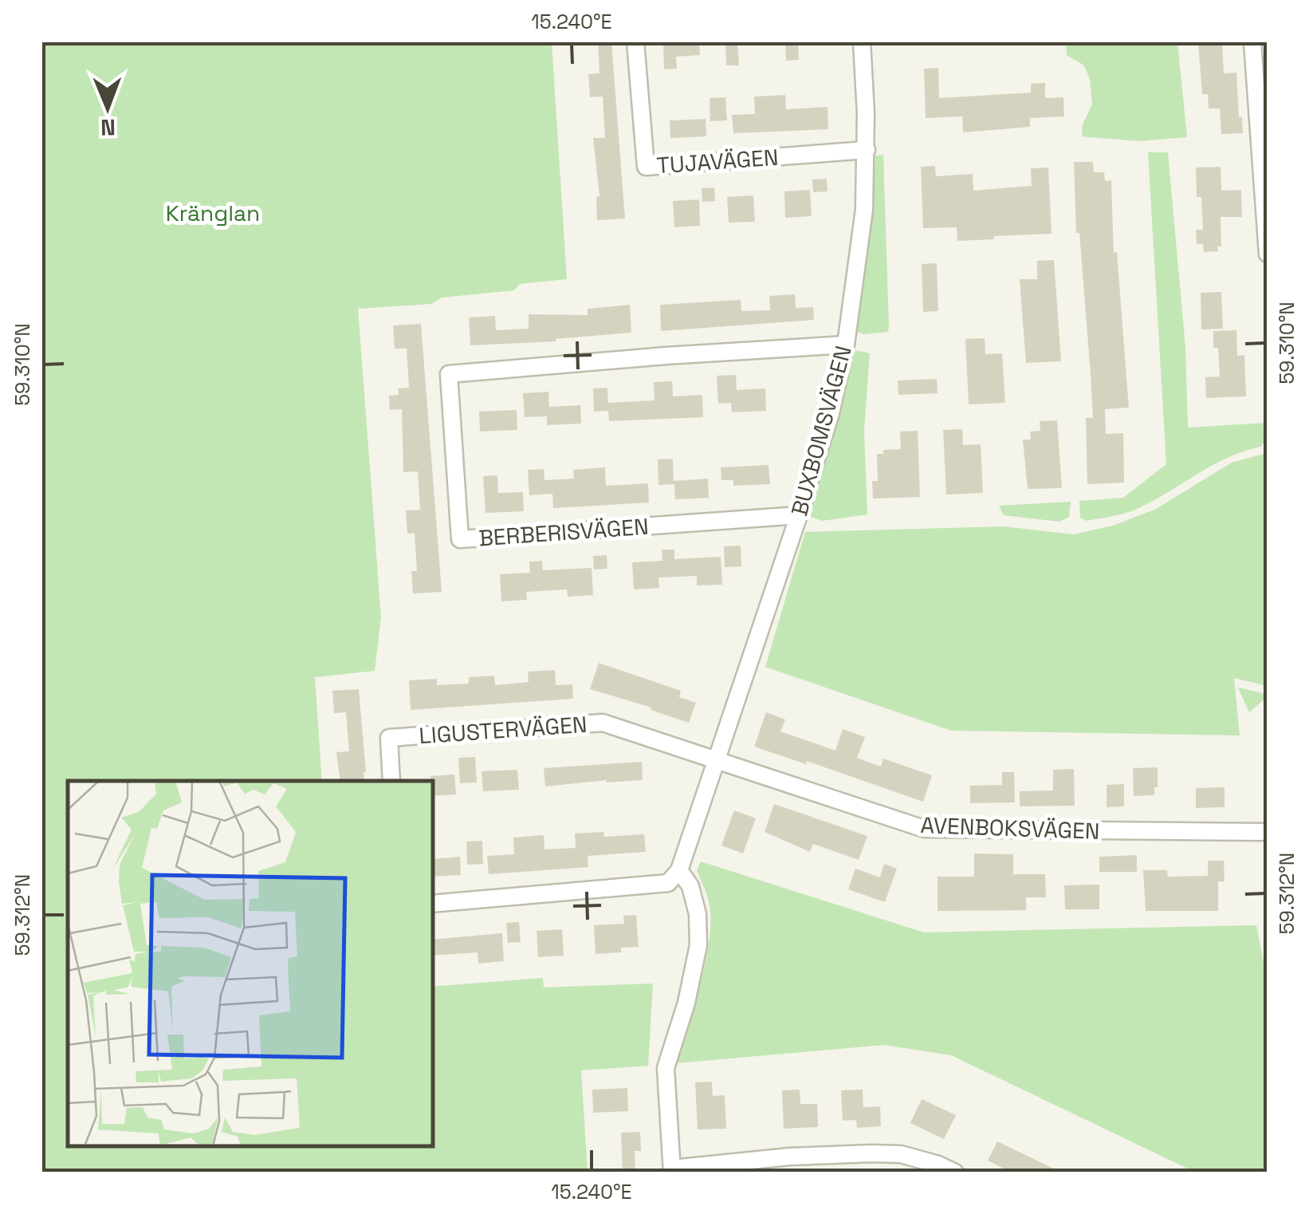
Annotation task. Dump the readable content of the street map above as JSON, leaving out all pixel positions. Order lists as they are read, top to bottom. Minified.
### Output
{"streets":{"street":["TUJAVÄGEN","BUXBOMSVÄGEN","BERBERISVÄGEN","LIGUSTERVÄGEN","AVENBOKSVÄGEN"]},"crossings":[["TUJAVÄGEN","BUXBOMSVÄGEN"],["BUXBOMSVÄGEN","BERBERISVÄGEN"],["BUXBOMSVÄGEN","LIGUSTERVÄGEN"],["BUXBOMSVÄGEN","AVENBOKSVÄGEN"],["LIGUSTERVÄGEN","AVENBOKSVÄGEN"]],"parks":["Kränglan"],"north":"bottom","coordinates":["15.240°E","59.310°N","59.312°N"]}
